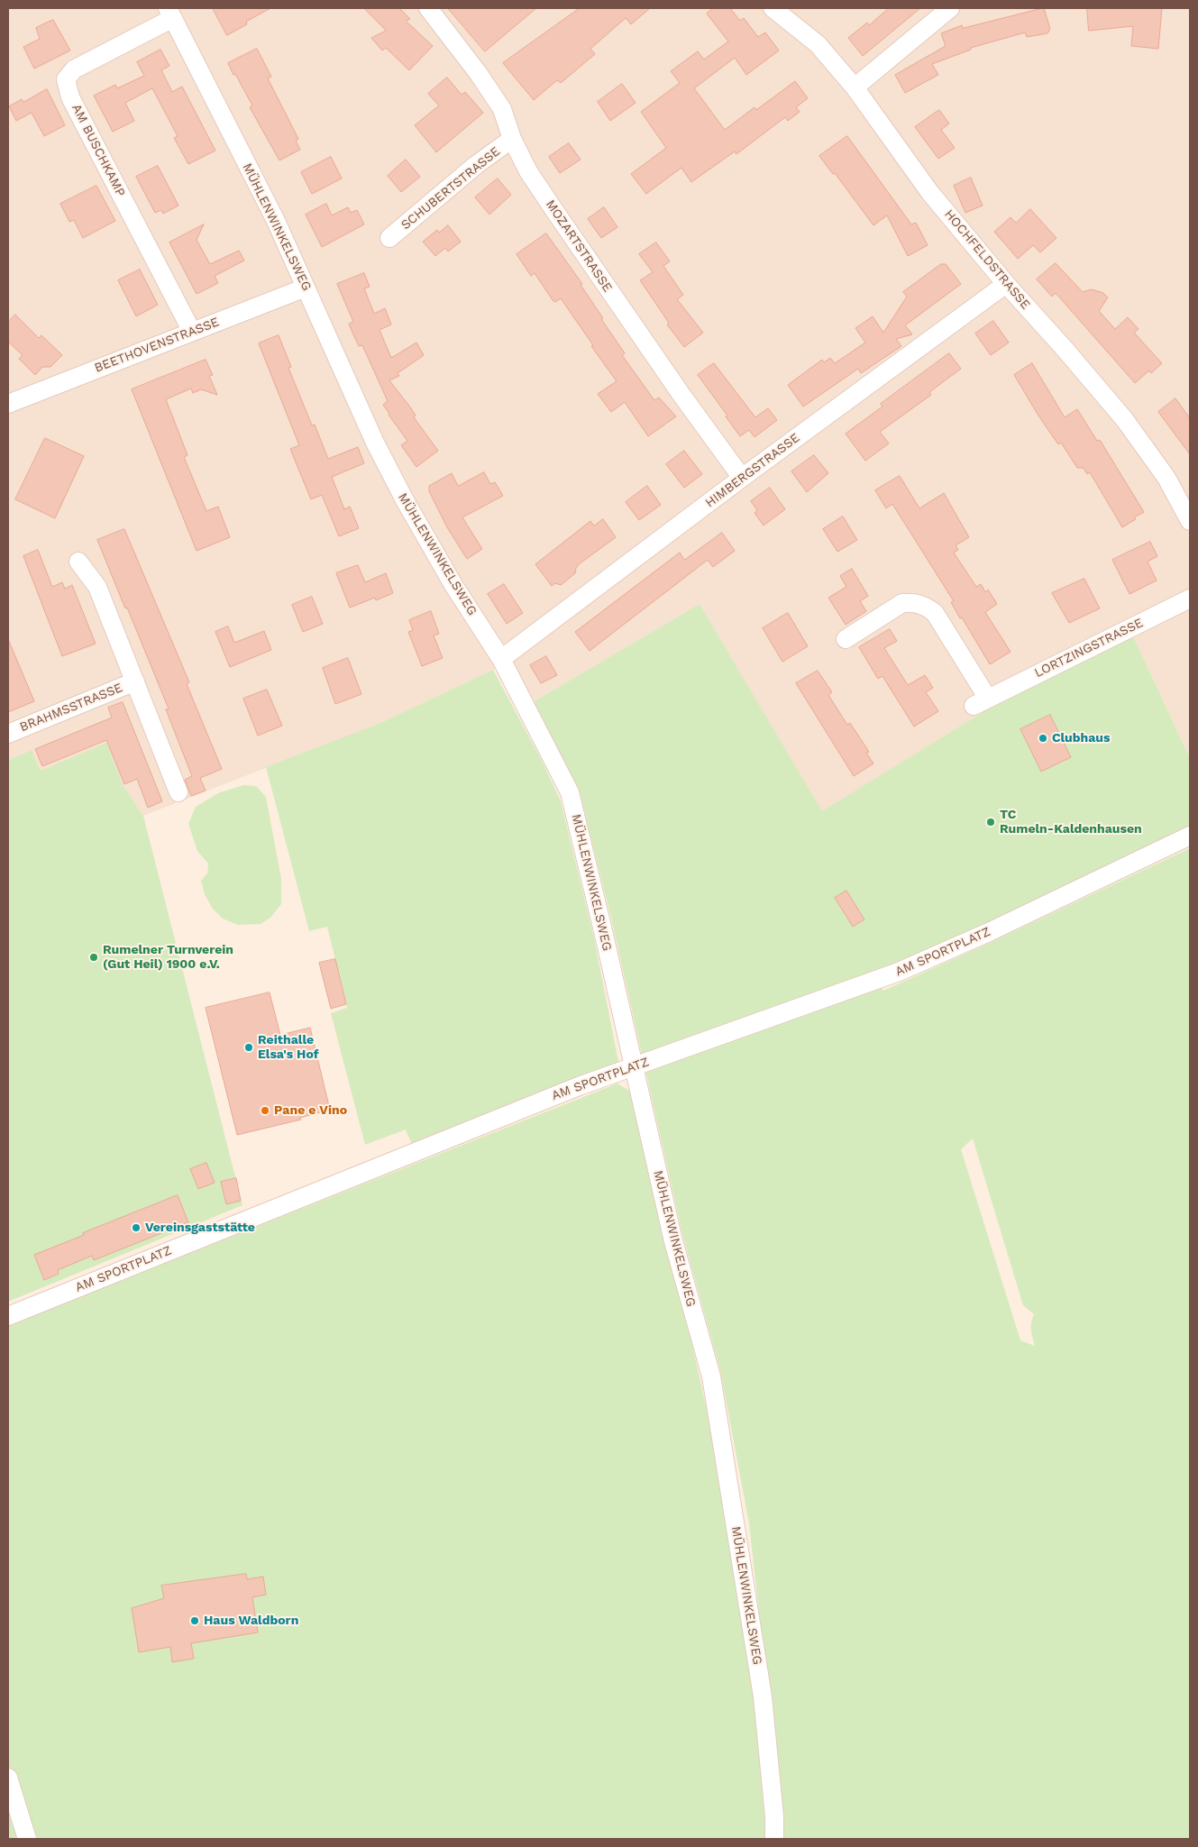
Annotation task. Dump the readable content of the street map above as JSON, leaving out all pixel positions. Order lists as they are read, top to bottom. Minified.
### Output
{"streets":{"street":["AM BUSCHKAMP","SCHUBERTSTRASSE","MÜHLENWINKELSWEG","MOZARTSTRASSE","HOCHFELDSTRASSE","BEETHOVENSTRASSE","HIMBERGSTRASSE","LORTZINGSTRASSE","BRAHMSSTRASSE","AM SPORTPLATZ"]},"crossings":[["AM BUSCHKAMP","MÜHLENWINKELSWEG"],["AM BUSCHKAMP","BEETHOVENSTRASSE"],["SCHUBERTSTRASSE","MOZARTSTRASSE"],["MÜHLENWINKELSWEG","BEETHOVENSTRASSE"],["MÜHLENWINKELSWEG","HIMBERGSTRASSE"],["MÜHLENWINKELSWEG","AM SPORTPLATZ"],["MOZARTSTRASSE","HIMBERGSTRASSE"],["HOCHFELDSTRASSE","HIMBERGSTRASSE"]],"places":["Clubhaus","TC Rumeln-Kaldenhausen","Rumelner Turnverein (Gut Heil) 1900 e.V.","Reithalle Elsa's Hof","Pane e Vino","Vereinsgaststätte","Haus Waldborn"]}
